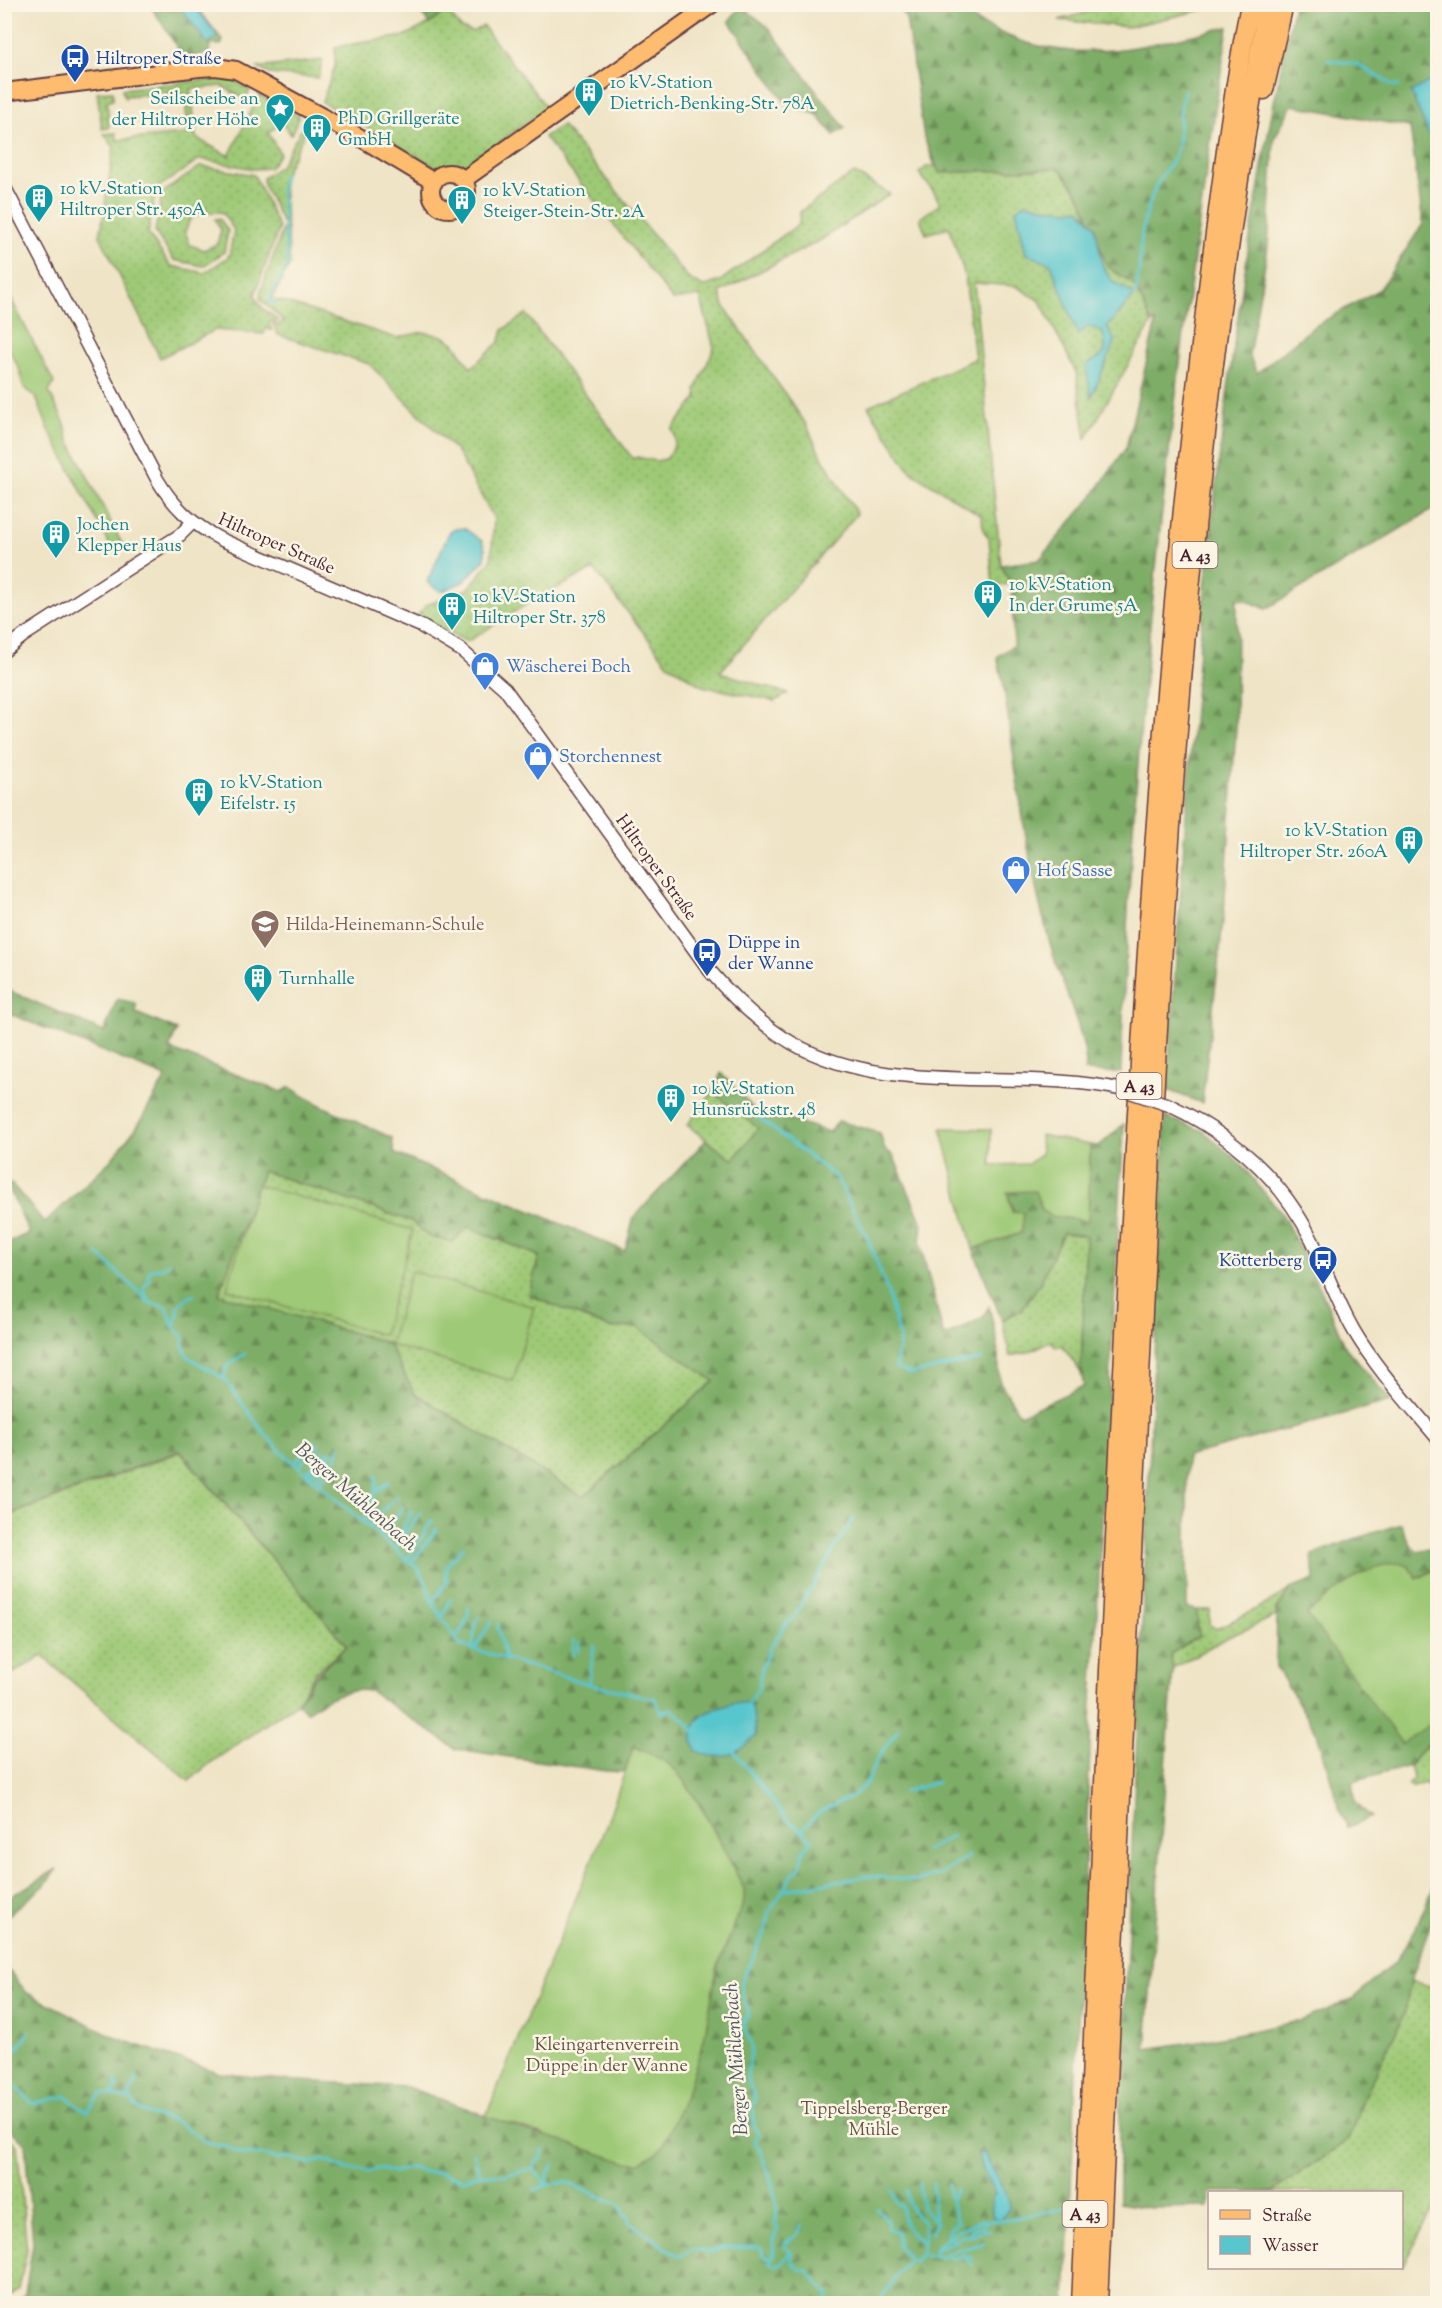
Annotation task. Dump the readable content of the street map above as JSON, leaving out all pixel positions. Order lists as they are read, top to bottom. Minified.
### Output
{"streets":{"highway":["A 43"],"street":["Hiltroper Straße"]},"water":["Berger Mühlenbach"],"parks":["Kleingartenverrein Düppe in der Wanne","Tippelsberg-Berger Mühle"],"places":{"bus stop":["Hiltroper Straße","Düppe in der Wanne","Kötterberg"],"building":["10 kV-Station Dietrich-Benking-Str. 78A","PhD Grillgeräte GmbH","10 kV-Station Hiltroper Str. 450A","10 kV-Station Steiger-Stein-Str. 2A","Jochen Klepper Haus","10 kV-Station In der Grume 5A","10 kV-Station Hiltroper Str. 378","10 kV-Station Eifelstr. 15","10 kV-Station Hiltroper Str. 260A","Turnhalle","10 kV-Station Hunsrückstr. 48"],"place":["Seilscheibe an der Hiltroper Höhe"],"shop":["Wäscherei Boch","Storchennest","Hof Sasse"],"school or university":["Hilda-Heinemann-Schule"]},"legend":["Straße","Wasser"]}
